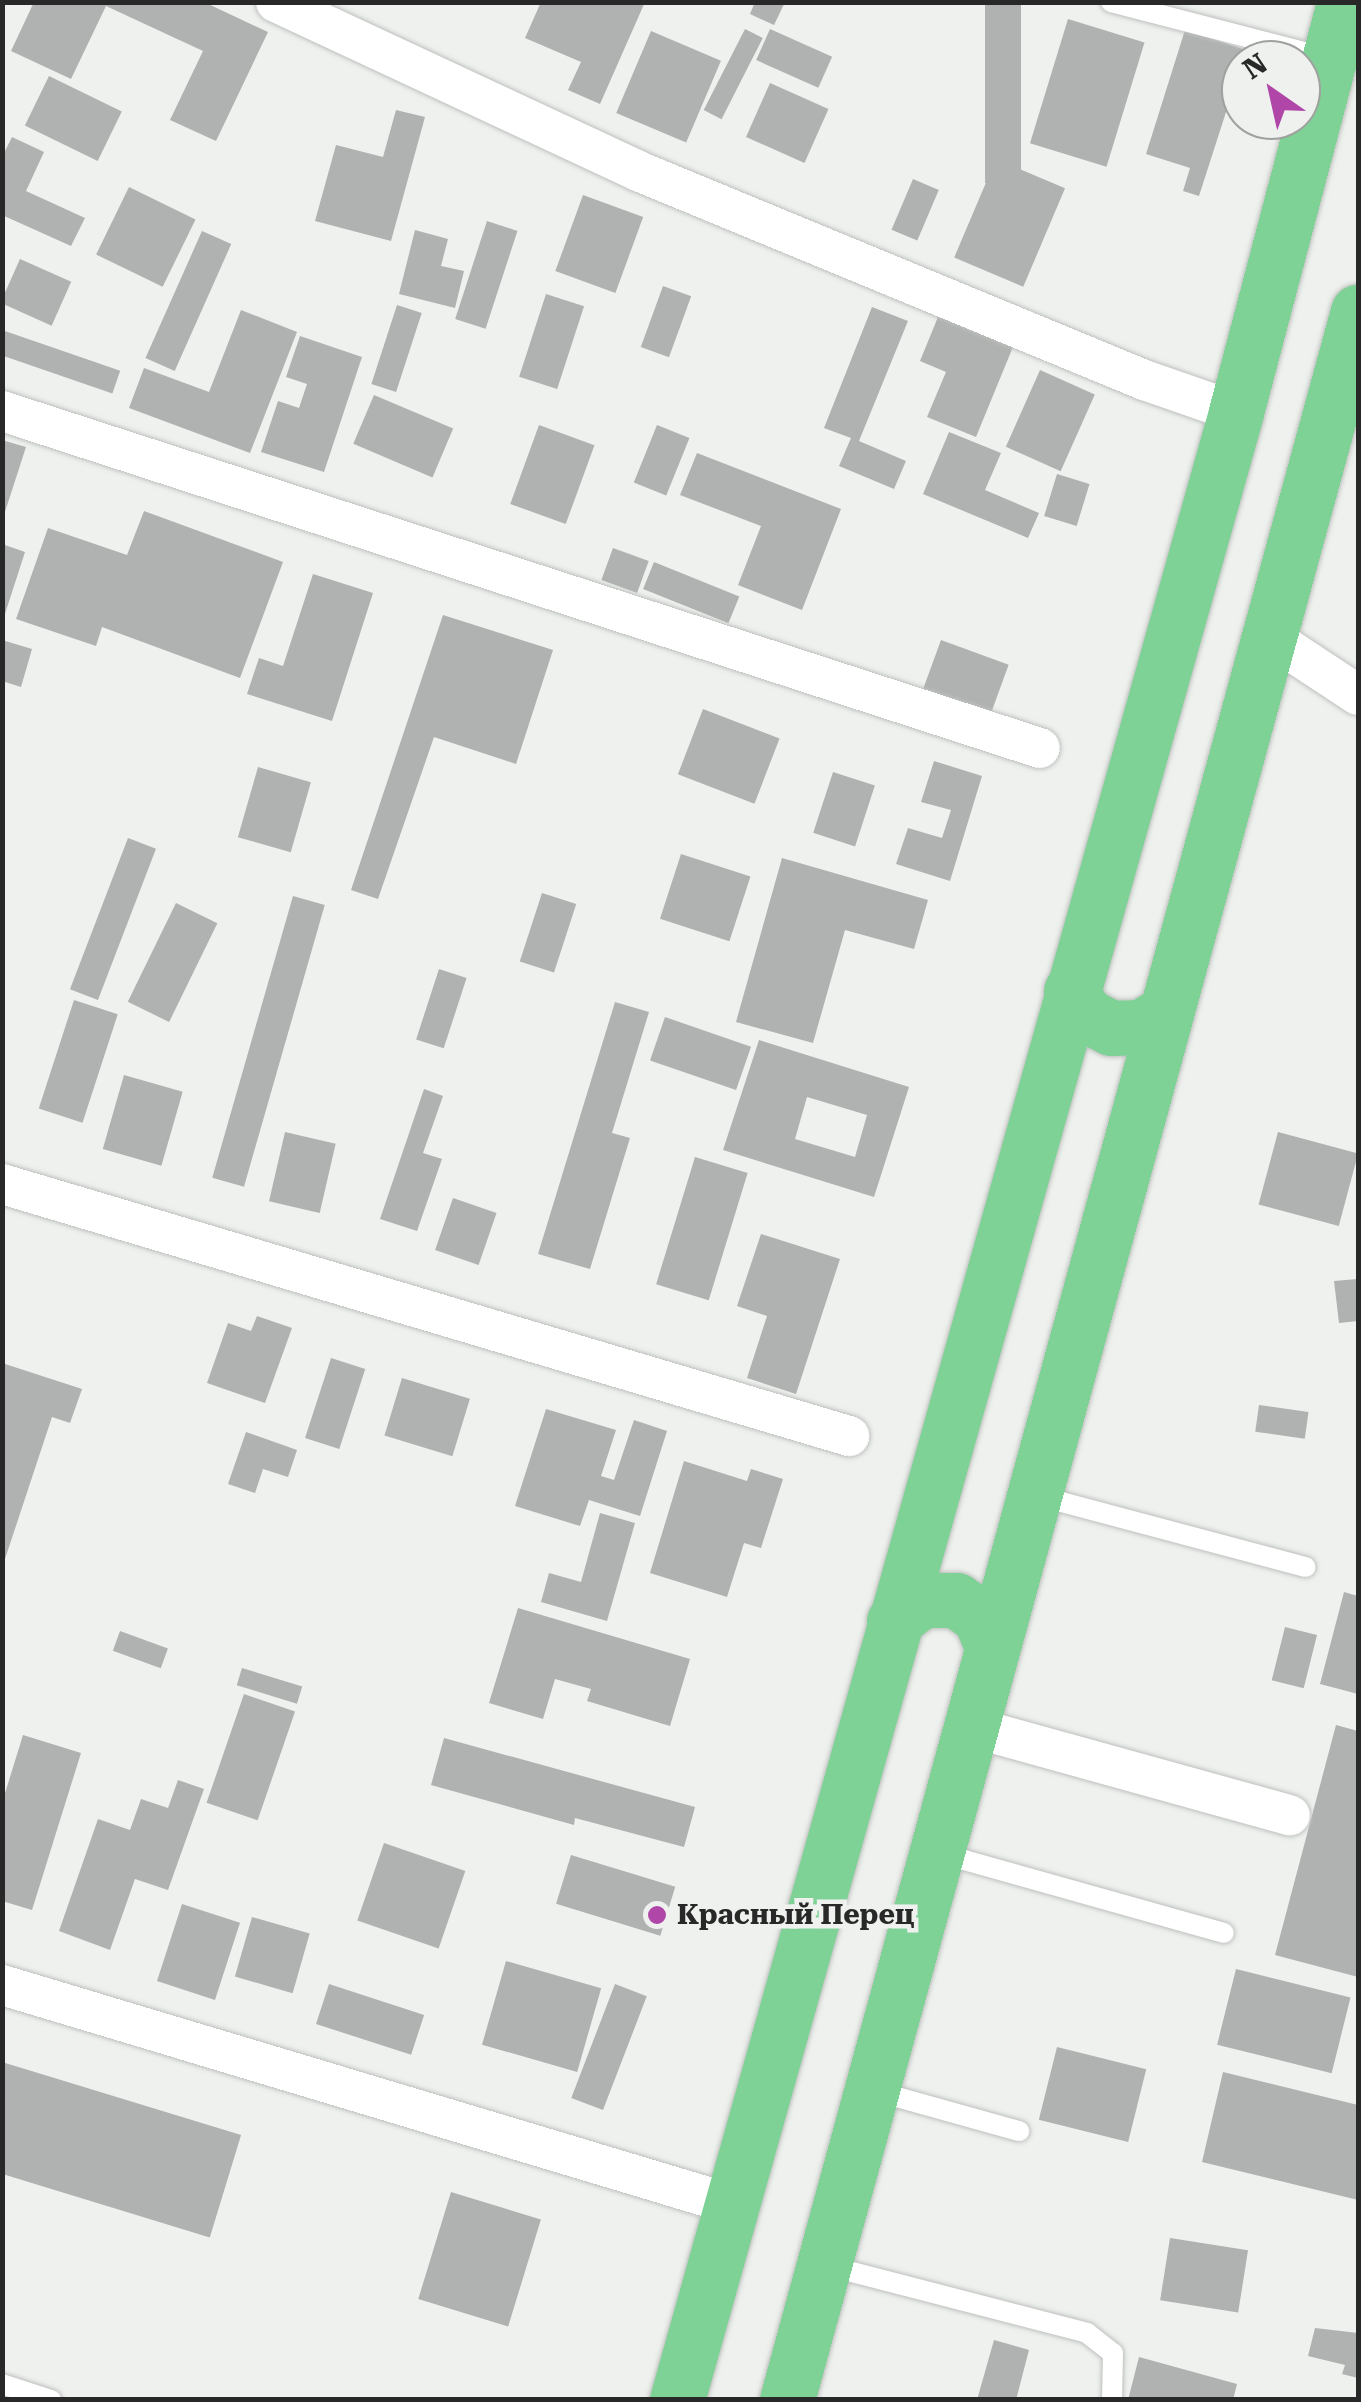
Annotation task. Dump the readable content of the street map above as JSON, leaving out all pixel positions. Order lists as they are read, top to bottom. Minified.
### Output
{"places":["Красный Перец"],"north":"top left"}
